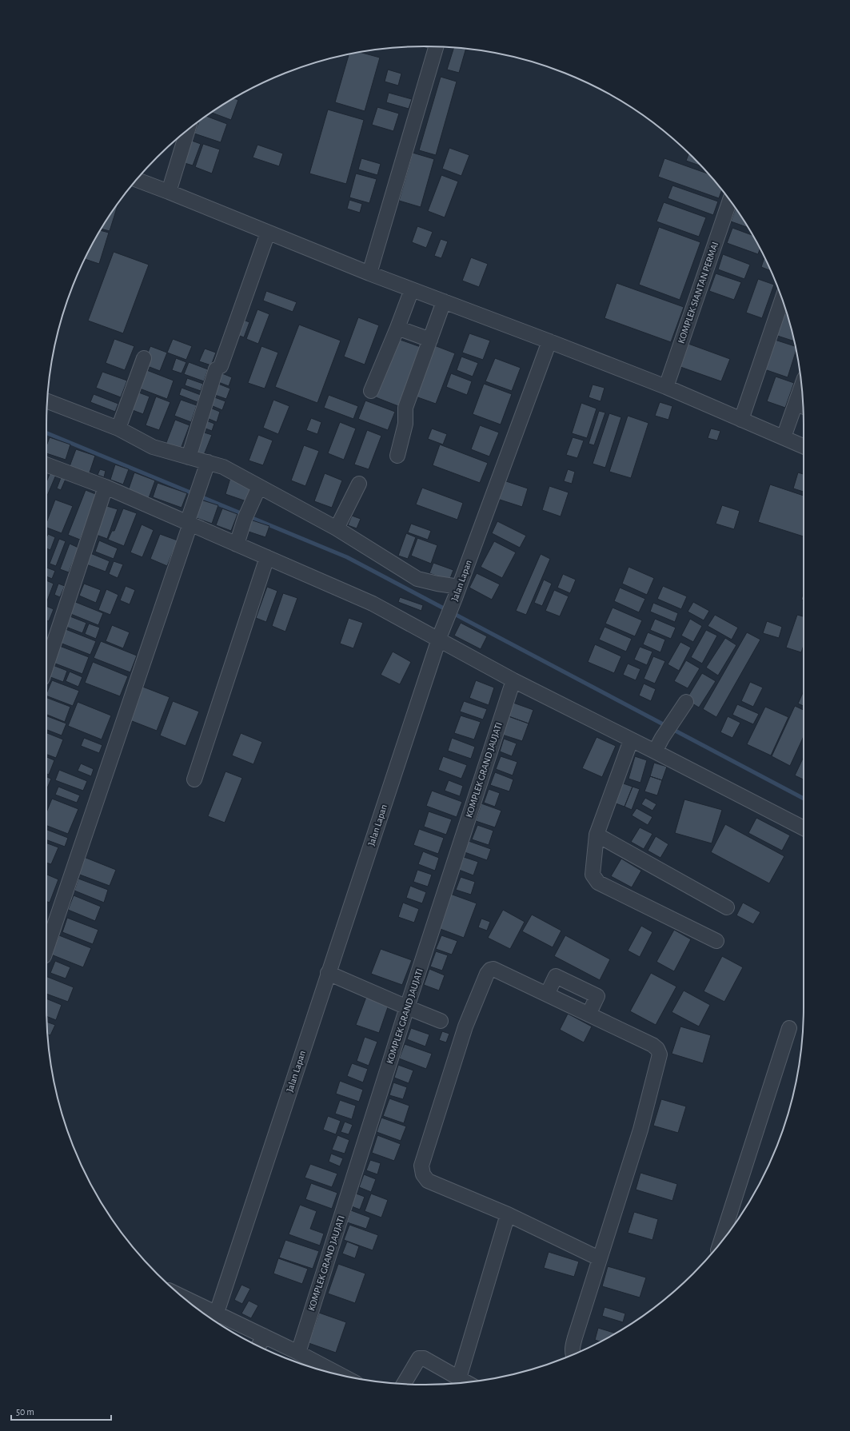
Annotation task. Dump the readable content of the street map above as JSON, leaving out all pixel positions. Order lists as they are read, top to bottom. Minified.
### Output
{"streets":{"street":["KOMPLEK SIANTAN PERMAI","Jalan Lapan","KOMPLEK GRAND JAUJATI"]},"scale_bar":"50 m"}
